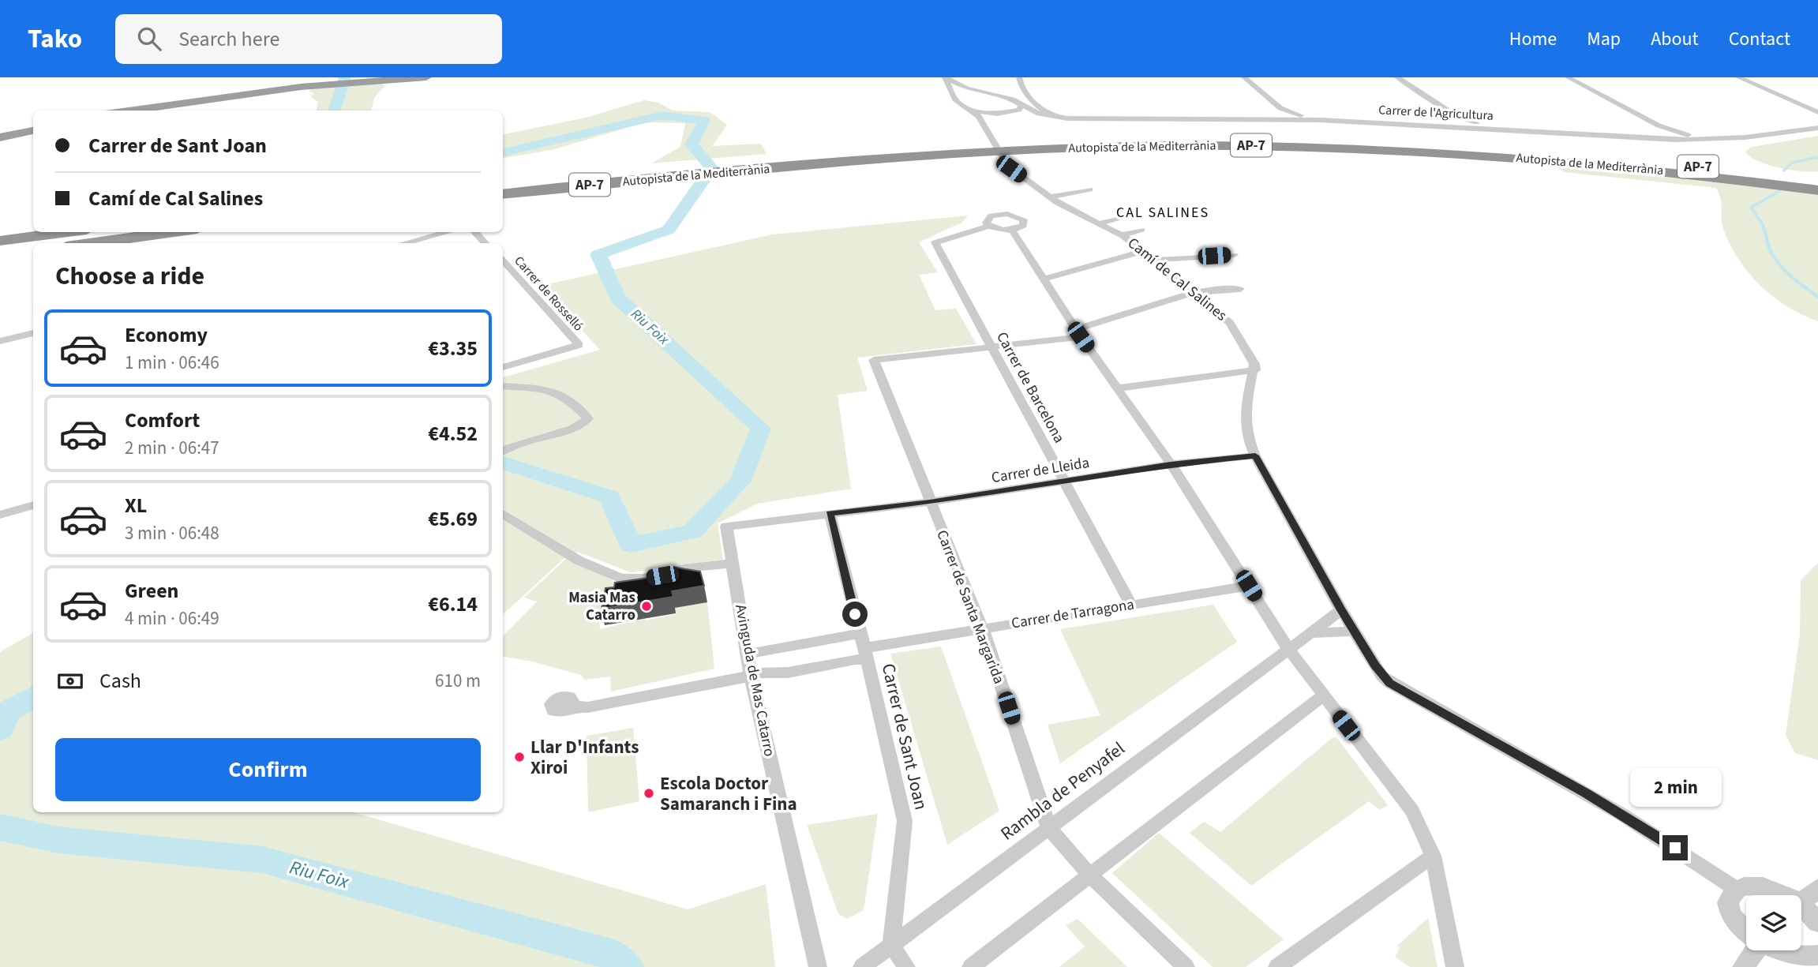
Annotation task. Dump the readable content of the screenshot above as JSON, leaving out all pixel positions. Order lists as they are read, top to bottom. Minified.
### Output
{"streets":{"highway":["AP-7","Autopista de la Mediterrània"],"street":["Carrer de l'Agricultura","Camí de Cal Salines","Carrer de Rosselló","Carrer de Barcelona","Carrer de Lleida","Carrer de Santa Margarida","Carrer de Tarragona","Avinguda de Mas Catarro","Carrer de Sant Joan","Rambla de Penyafel"]},"crossings":[["Carrer de l'Agricultura","Camí de Cal Salines"],["Carrer de Barcelona","Carrer de Lleida"],["Carrer de Barcelona","Carrer de Santa Margarida"],["Carrer de Barcelona","Carrer de Tarragona"],["Carrer de Lleida","Carrer de Santa Margarida"],["Carrer de Lleida","Avinguda de Mas Catarro"],["Carrer de Lleida","Carrer de Sant Joan"],["Carrer de Santa Margarida","Carrer de Tarragona"],["Carrer de Santa Margarida","Rambla de Penyafel"],["Carrer de Tarragona","Avinguda de Mas Catarro"],["Carrer de Tarragona","Carrer de Sant Joan"],["Avinguda de Mas Catarro","Carrer de Sant Joan"],["Carrer de Sant Joan","Rambla de Penyafel"]],"districts":["CAL SALINES"],"water":["Riu Foix"],"places":["Masia Mas Catarro","Llar D'Infants Xiroi","Escola Doctor Samaranch i Fina"],"page":{"header":"Tako","search":"Search here","nav":["Home","Map","About","Contact"],"banner":["Carrer de Sant Joan","Camí de Cal Salines"],"heading":"Choose a ride","list":[{"name":"Economy","note":"1 min · 06:46","value":"€3.35"},{"name":"Comfort","note":"2 min · 06:47","value":"€4.52"},{"name":"XL","note":"3 min · 06:48","value":"€5.69"},{"name":"Green","note":"4 min · 06:49","value":"€6.14"}],"pay":["Cash","610 m"],"buttons":"Confirm","bubble":"2 min"}}
